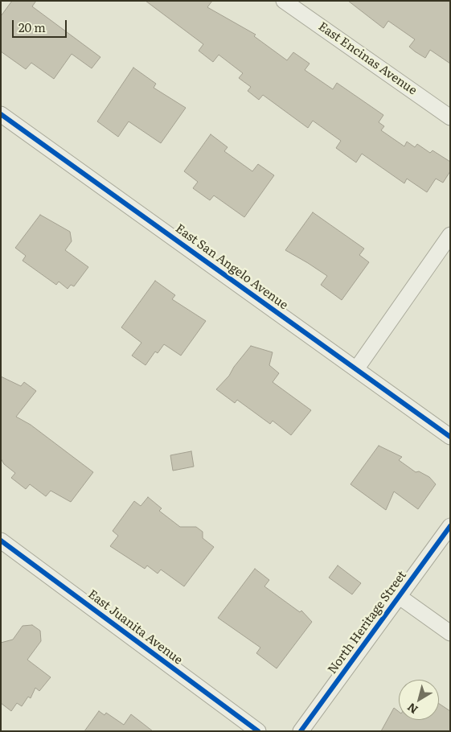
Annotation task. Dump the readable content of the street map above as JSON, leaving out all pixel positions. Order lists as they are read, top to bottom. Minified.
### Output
{"streets":{"street":["East Encinas Avenue","East San Angelo Avenue","North Heritage Street","East Juanita Avenue"]},"scale_bar":"20 m","north":"bottom left"}
